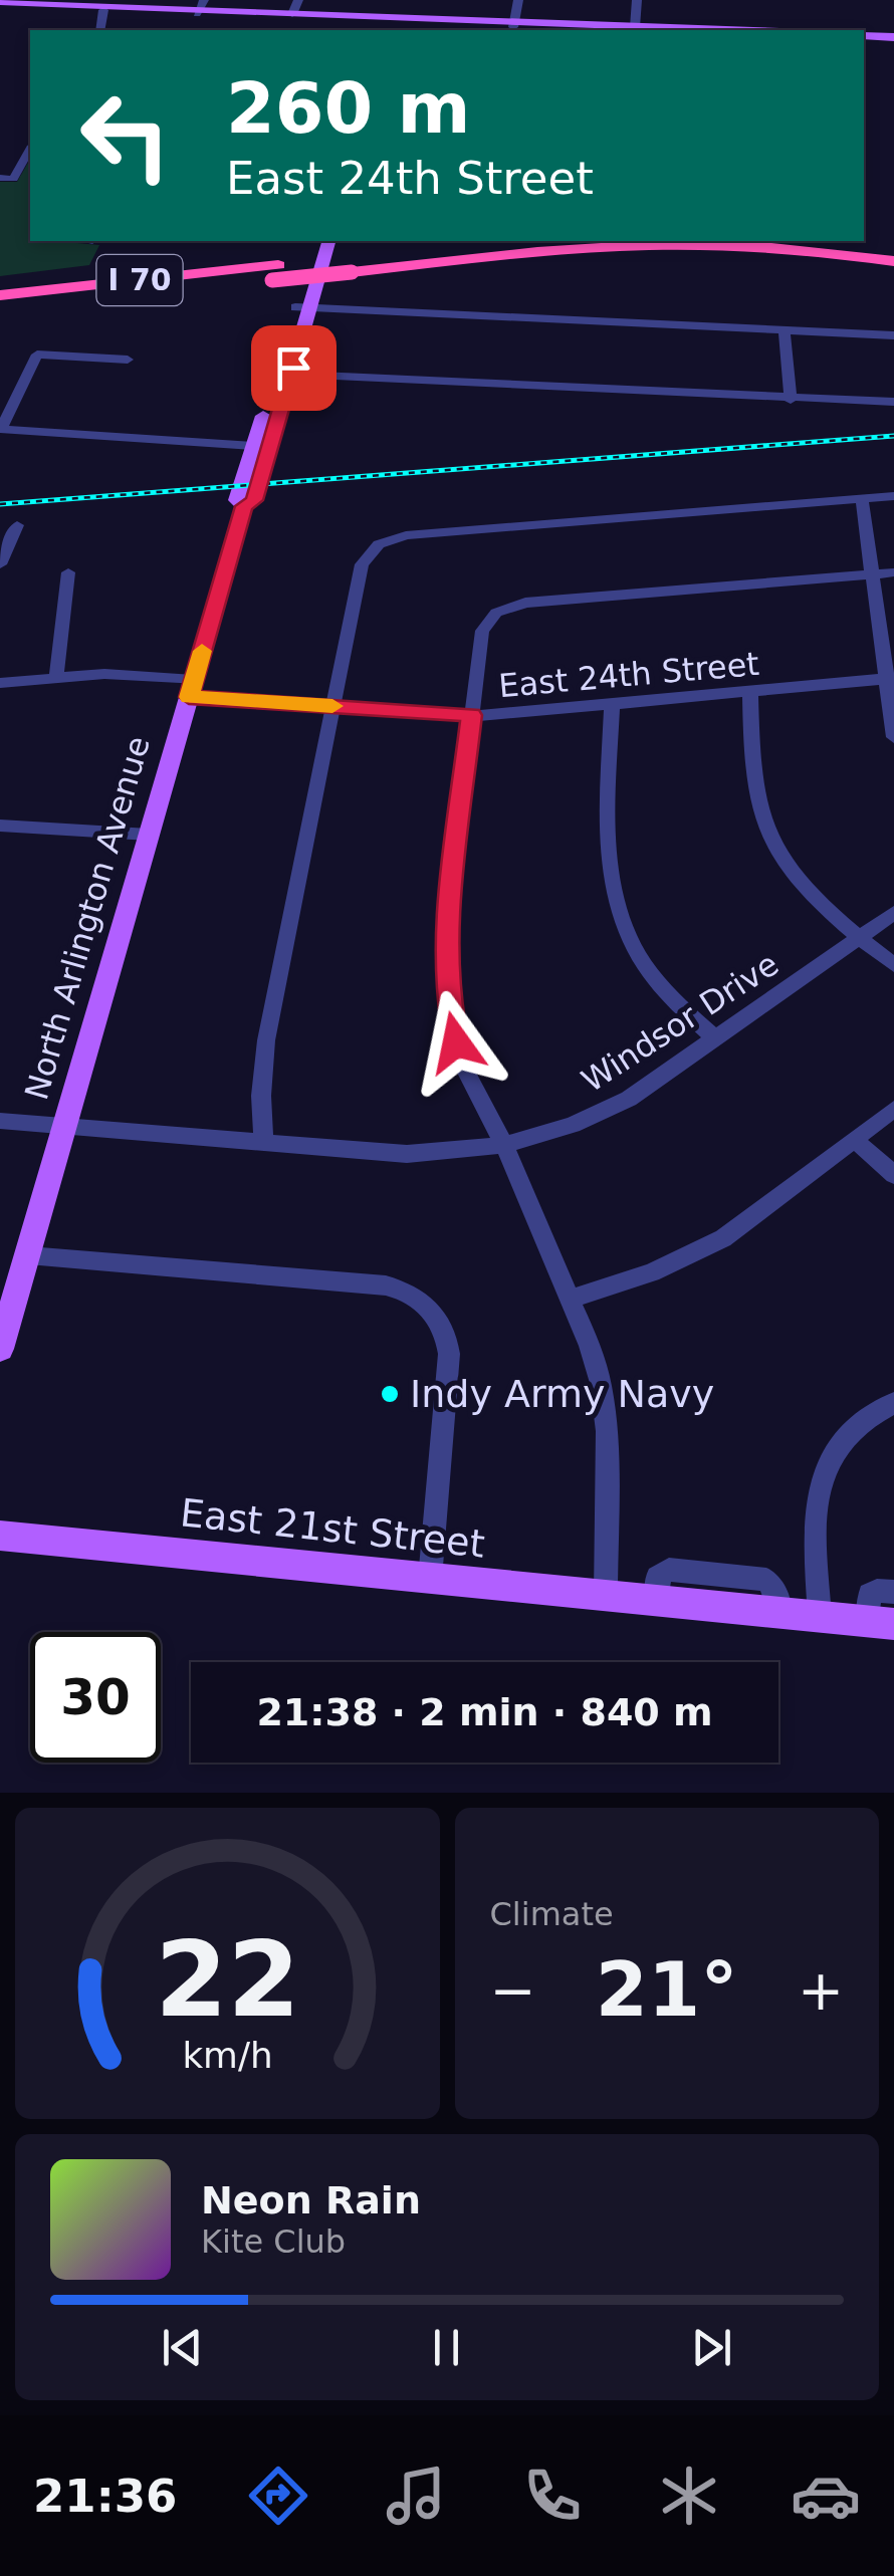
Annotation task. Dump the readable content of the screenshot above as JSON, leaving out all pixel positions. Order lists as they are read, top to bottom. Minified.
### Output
{"streets":{"highway":["I 70"],"main road":["North Arlington Avenue","East 21st Street"],"street":["East 24th Street","Windsor Drive"]},"crossings":[["East 24th Street","North Arlington Avenue"],["North Arlington Avenue","Windsor Drive"]],"places":["Indy Army Navy"],"page":{"turn":["260 m","East 24th Street"],"limit":"30","trip":"21:38 · 2 min · 840 m","tile":"Climate","heat":["−","21°","+"],"song":["Neon Rain","Kite Club"],"tabs":"21:36","gauge":["22","km/h"]}}
